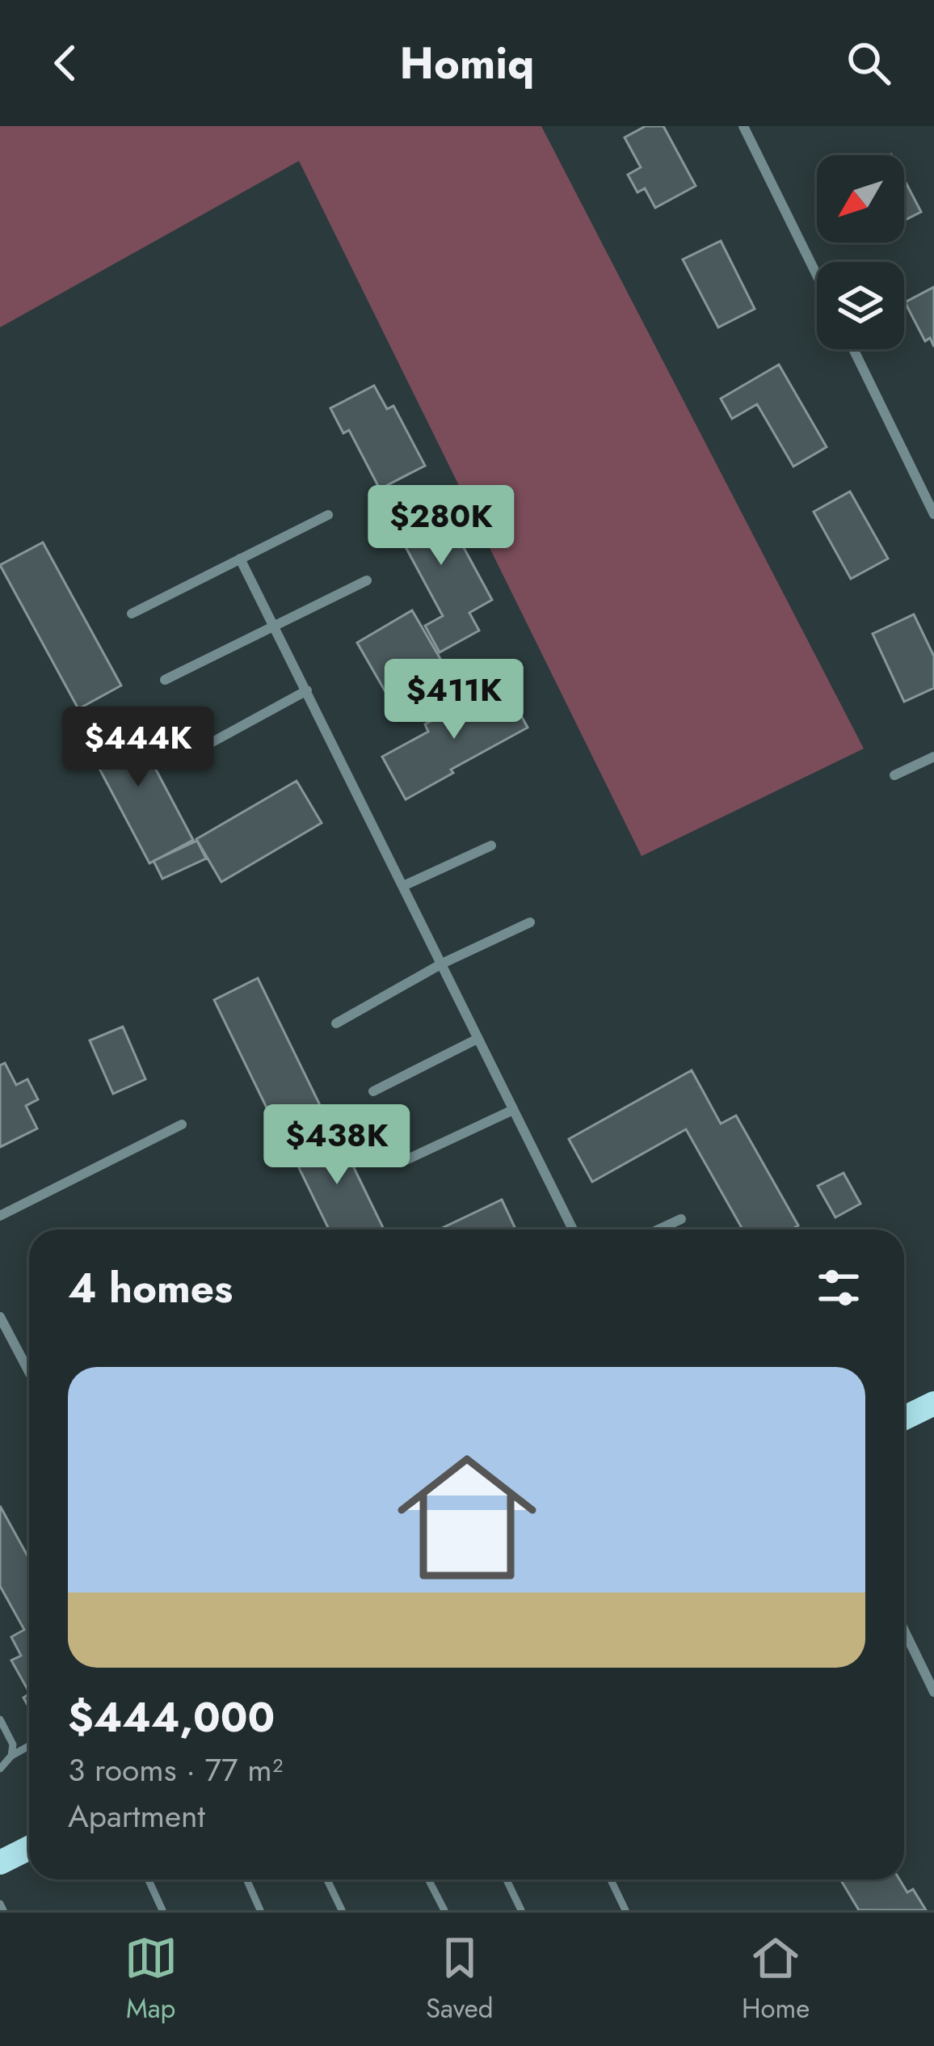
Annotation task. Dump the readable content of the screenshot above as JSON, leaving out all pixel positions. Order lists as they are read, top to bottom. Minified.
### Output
{"north":"bottom left","page":{"header":"Homiq","price":["$280K","$411K","$444K","$438K"],"heading":"4 homes","list":[{"name":"$444,000","note":"3 rooms · 77 m² · Apartment"}],"tabs":["Map","Saved","Home"]}}
